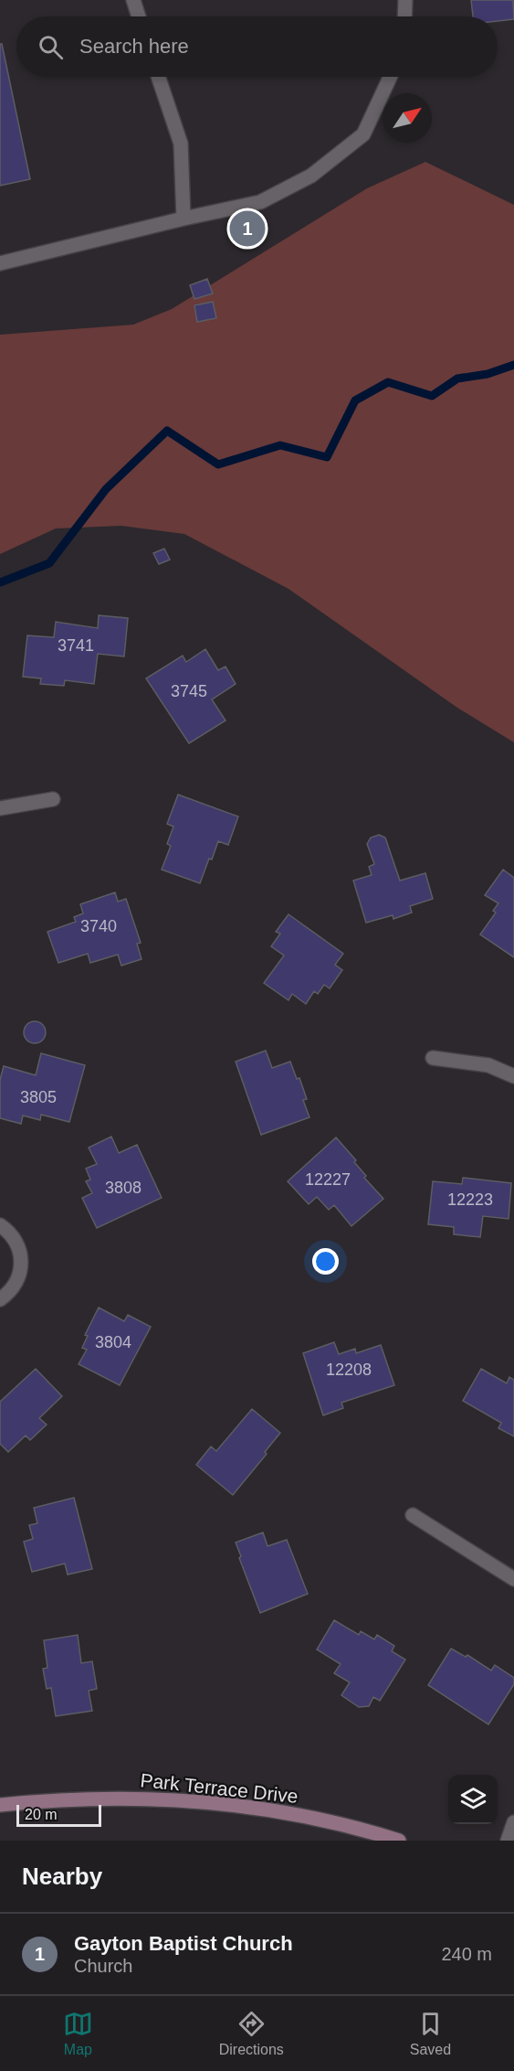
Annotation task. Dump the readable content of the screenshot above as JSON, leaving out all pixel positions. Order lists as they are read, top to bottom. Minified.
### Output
{"streets":{"street":["Park Terrace Drive"]},"house_numbers":["3741","3745","3740","3805","12227","3808","12223","3804","12208"],"scale_bar":"20 m","north":"top right","page":{"search":"Search here","pins":"1","scale":"20 m","heading":"Nearby","list":[{"mark":"1","name":"Gayton Baptist Church","note":"Church","value":"240 m"}],"nav":["Map","Directions","Saved"]}}
